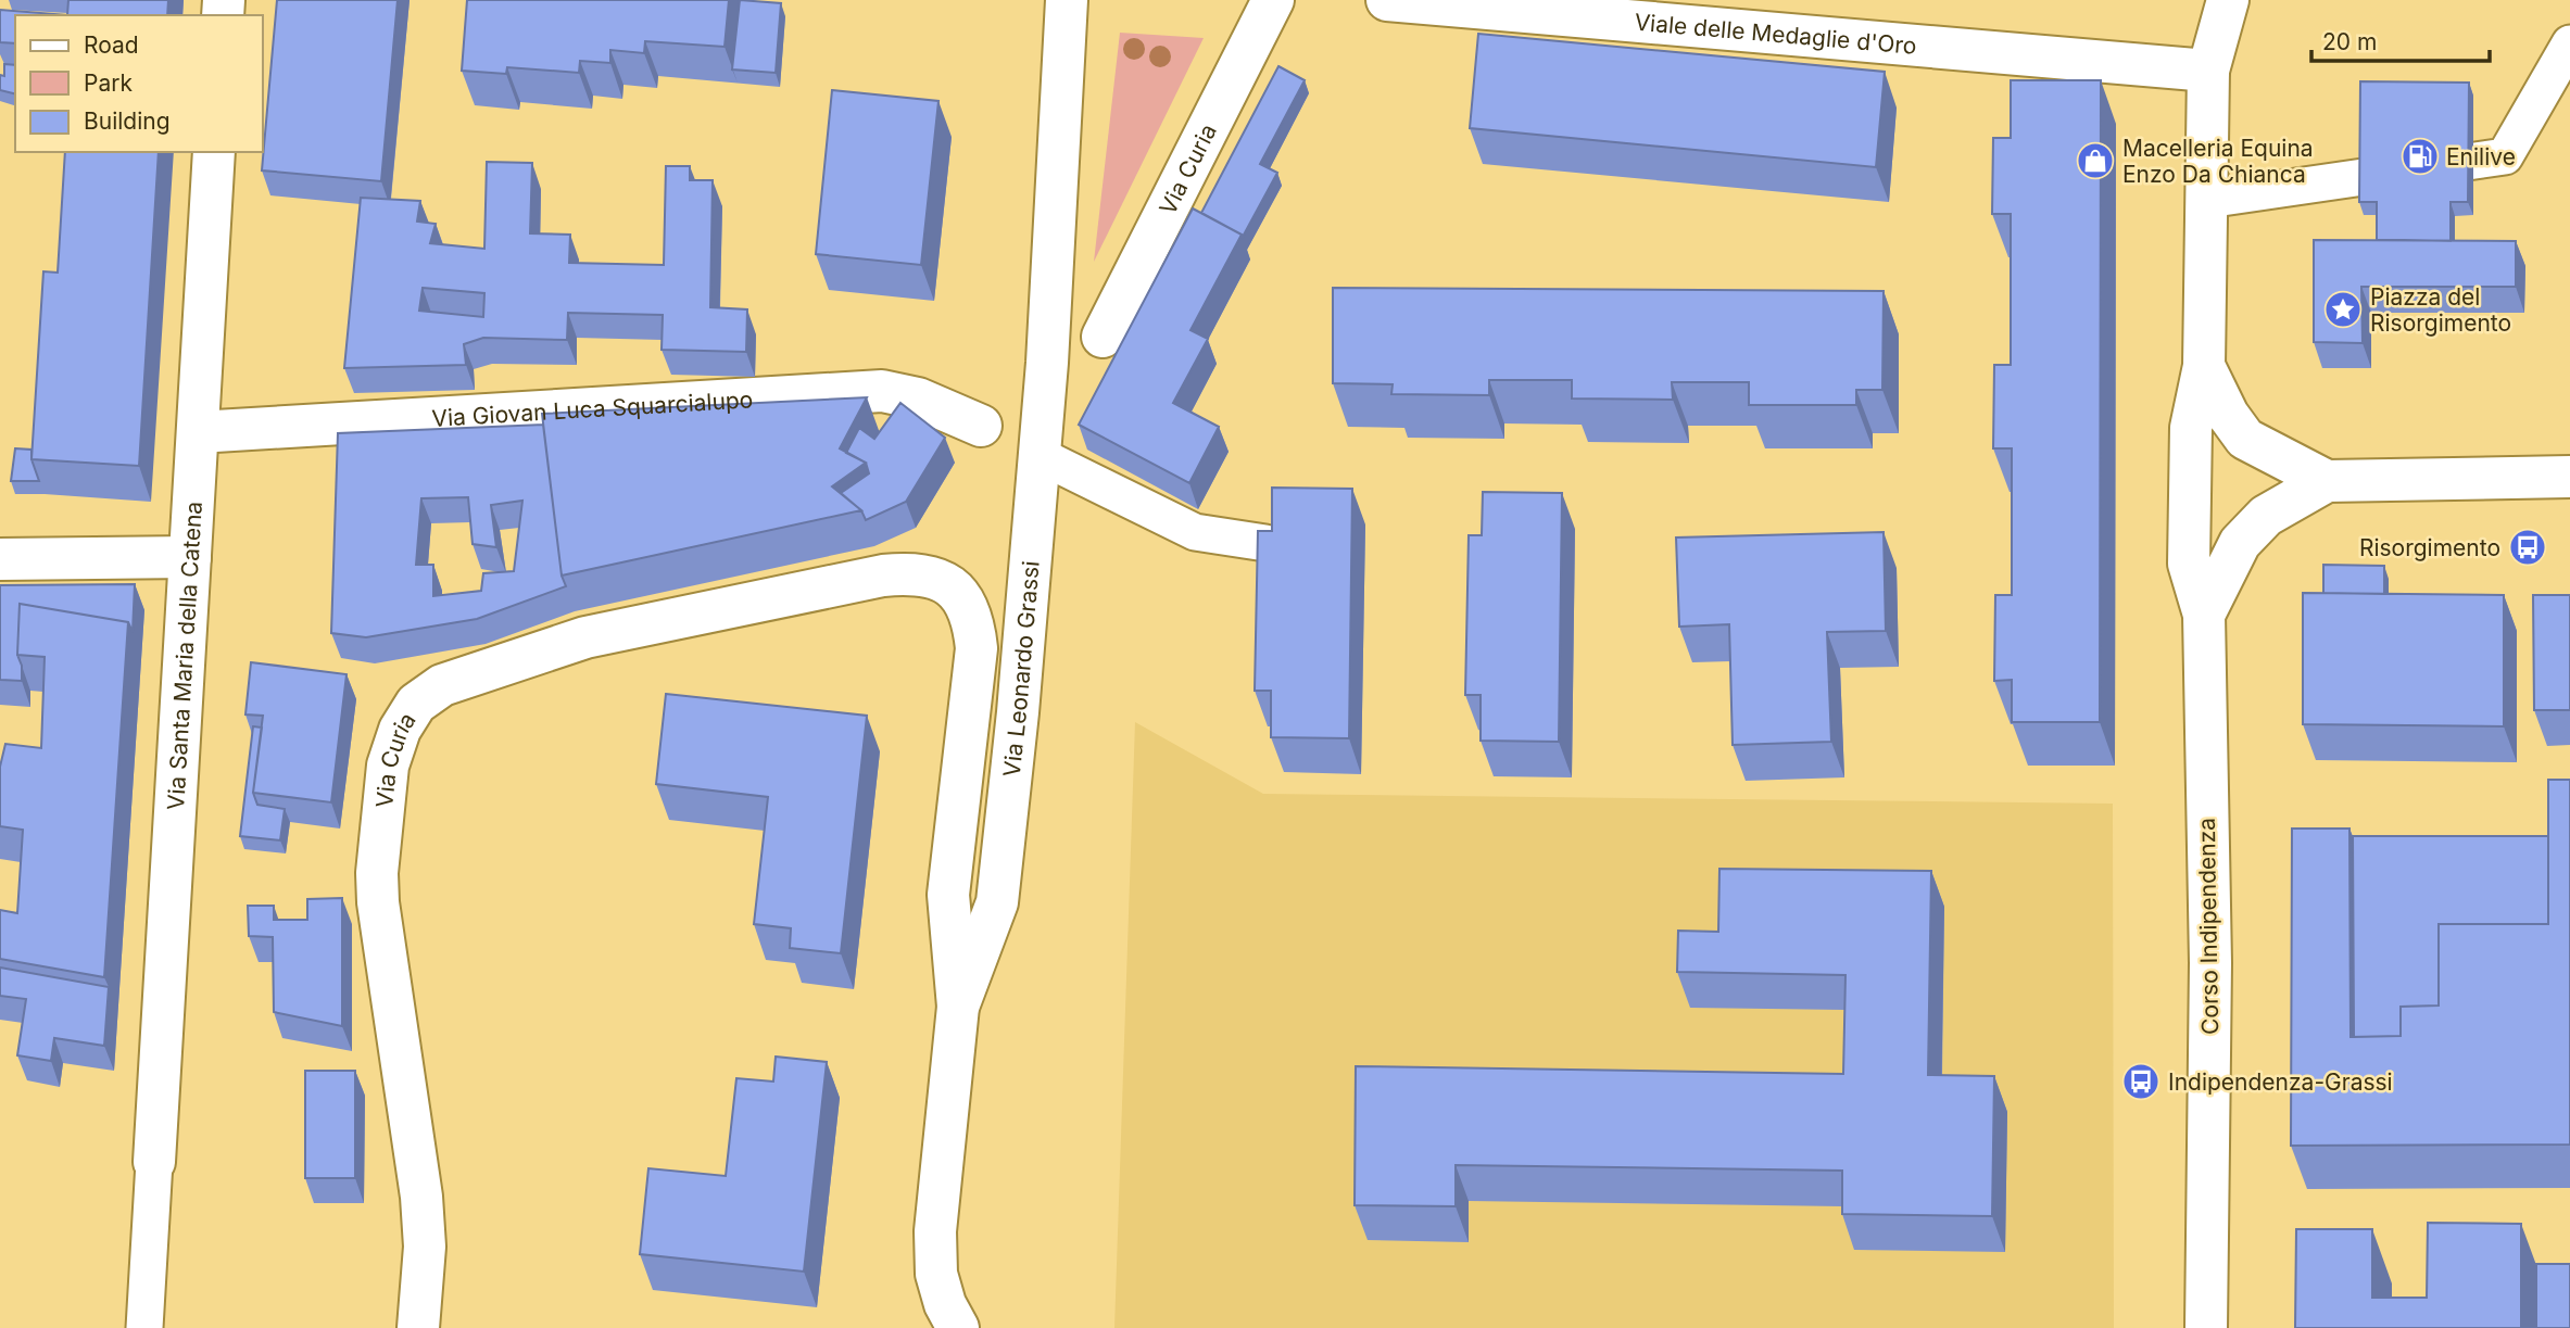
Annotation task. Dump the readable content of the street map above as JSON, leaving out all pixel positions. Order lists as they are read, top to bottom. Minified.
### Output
{"streets":{"street":["Viale delle Medaglie d'Oro","Via Curia","Via Giovan Luca Squarcialupo","Via Santa Maria della Catena","Via Leonardo Grassi","Corso Indipendenza"]},"crossings":[["Via Curia","Via Leonardo Grassi"],["Via Giovan Luca Squarcialupo","Via Santa Maria della Catena"]],"places":{"fuel station":["Enilive"],"shop":["Macelleria Equina Enzo Da Chianca"],"place":["Piazza del Risorgimento"],"bus stop":["Risorgimento","Indipendenza-Grassi"]},"legend":["Road","Park","Building"],"scale_bar":"20 m"}
